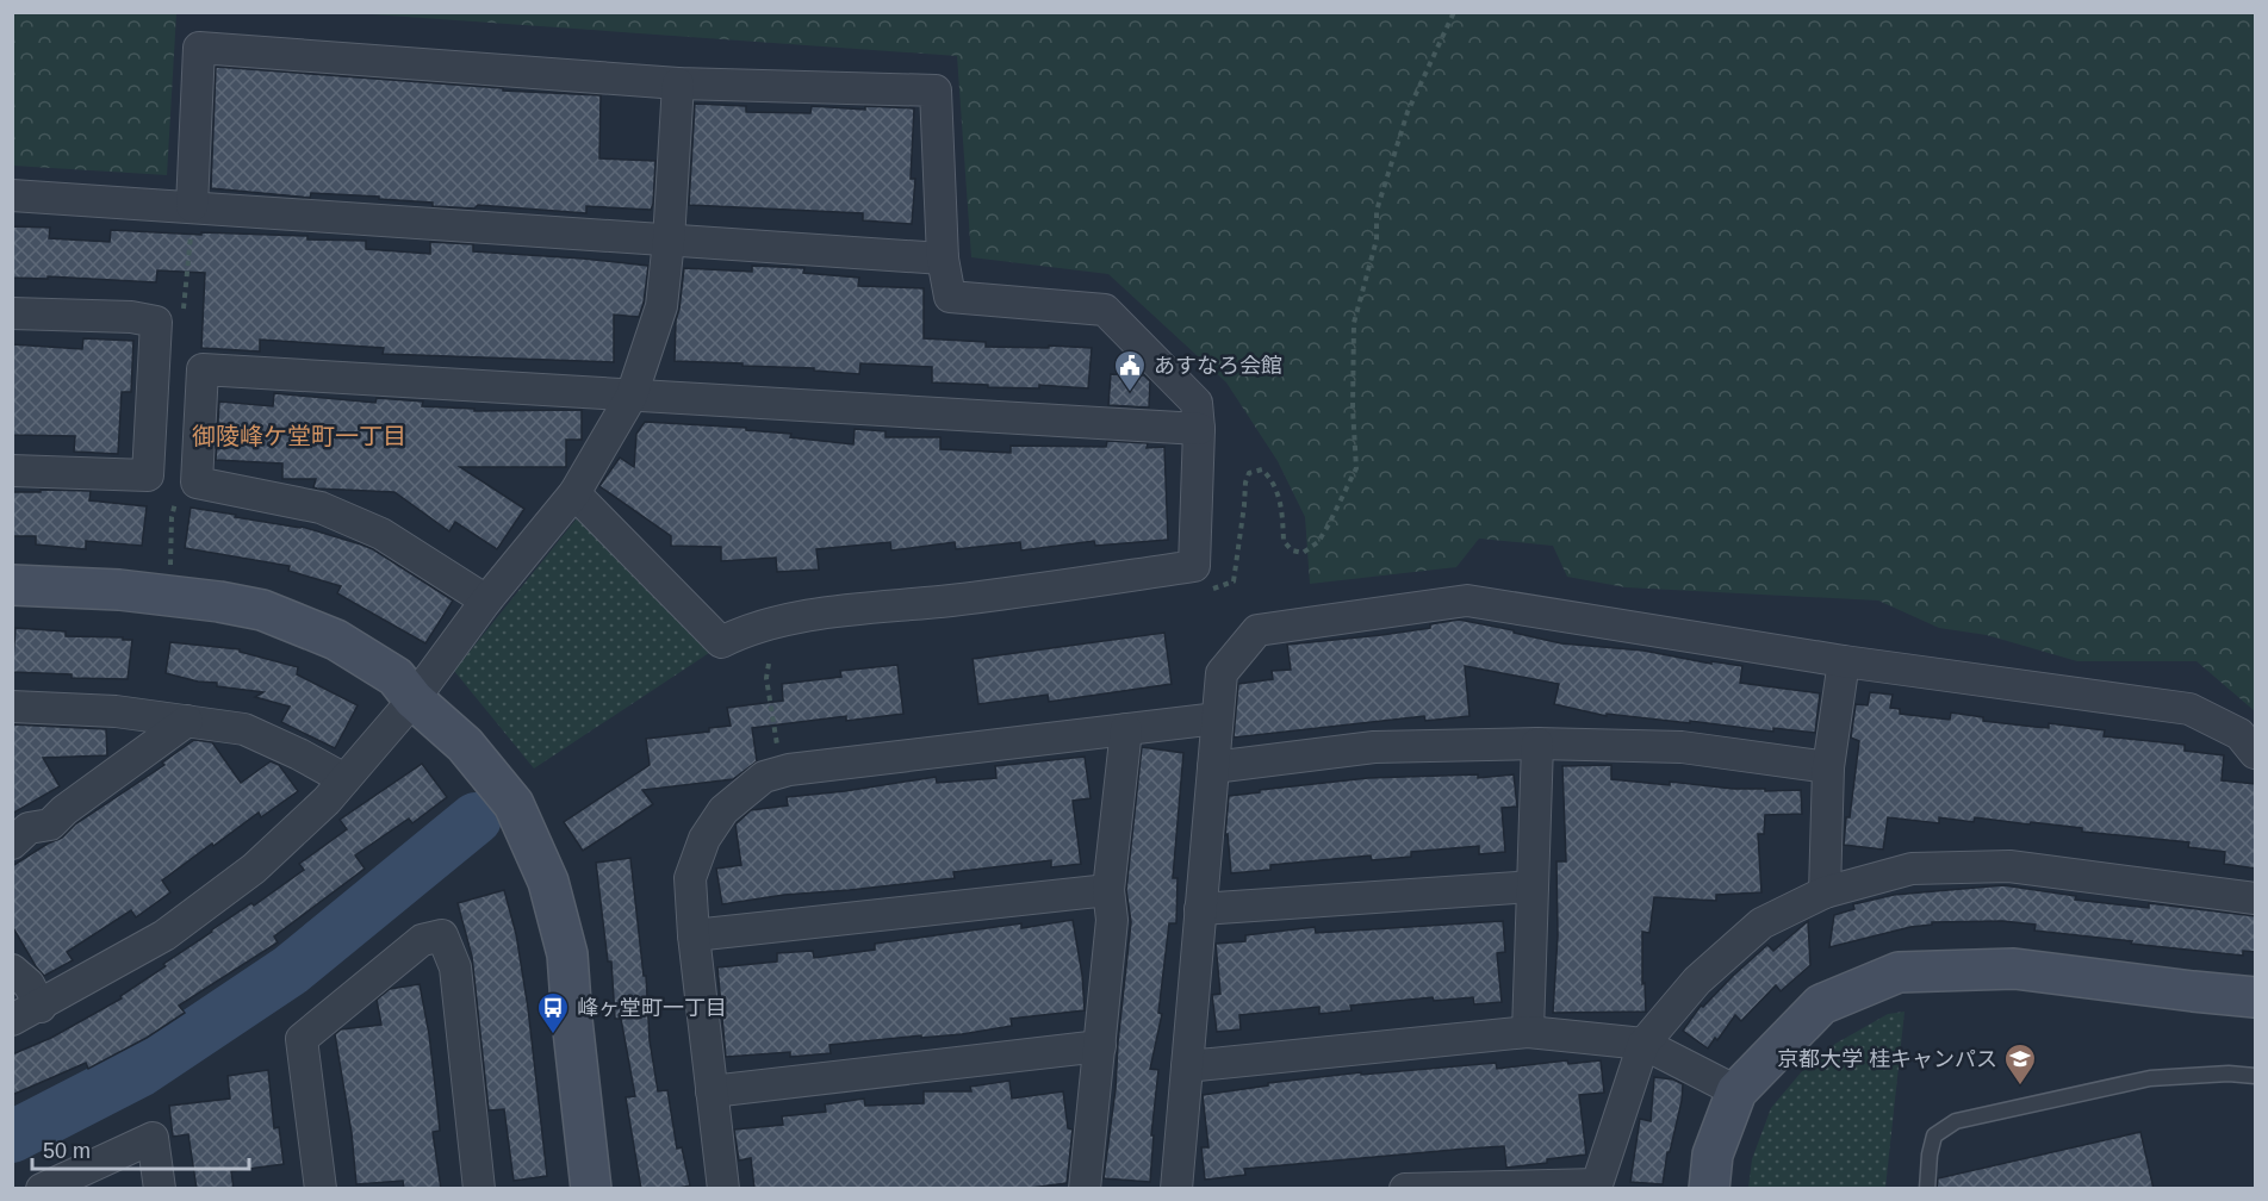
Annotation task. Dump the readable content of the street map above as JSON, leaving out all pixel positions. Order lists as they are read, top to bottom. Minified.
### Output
{"districts":["御陵峰ケ堂町一丁目"],"places":{"public building":["あすなろ会館"],"bus stop":["峰ヶ堂町一丁目"],"school or university":["京都大学 桂キャンパス"]},"scale_bar":"50 m"}
